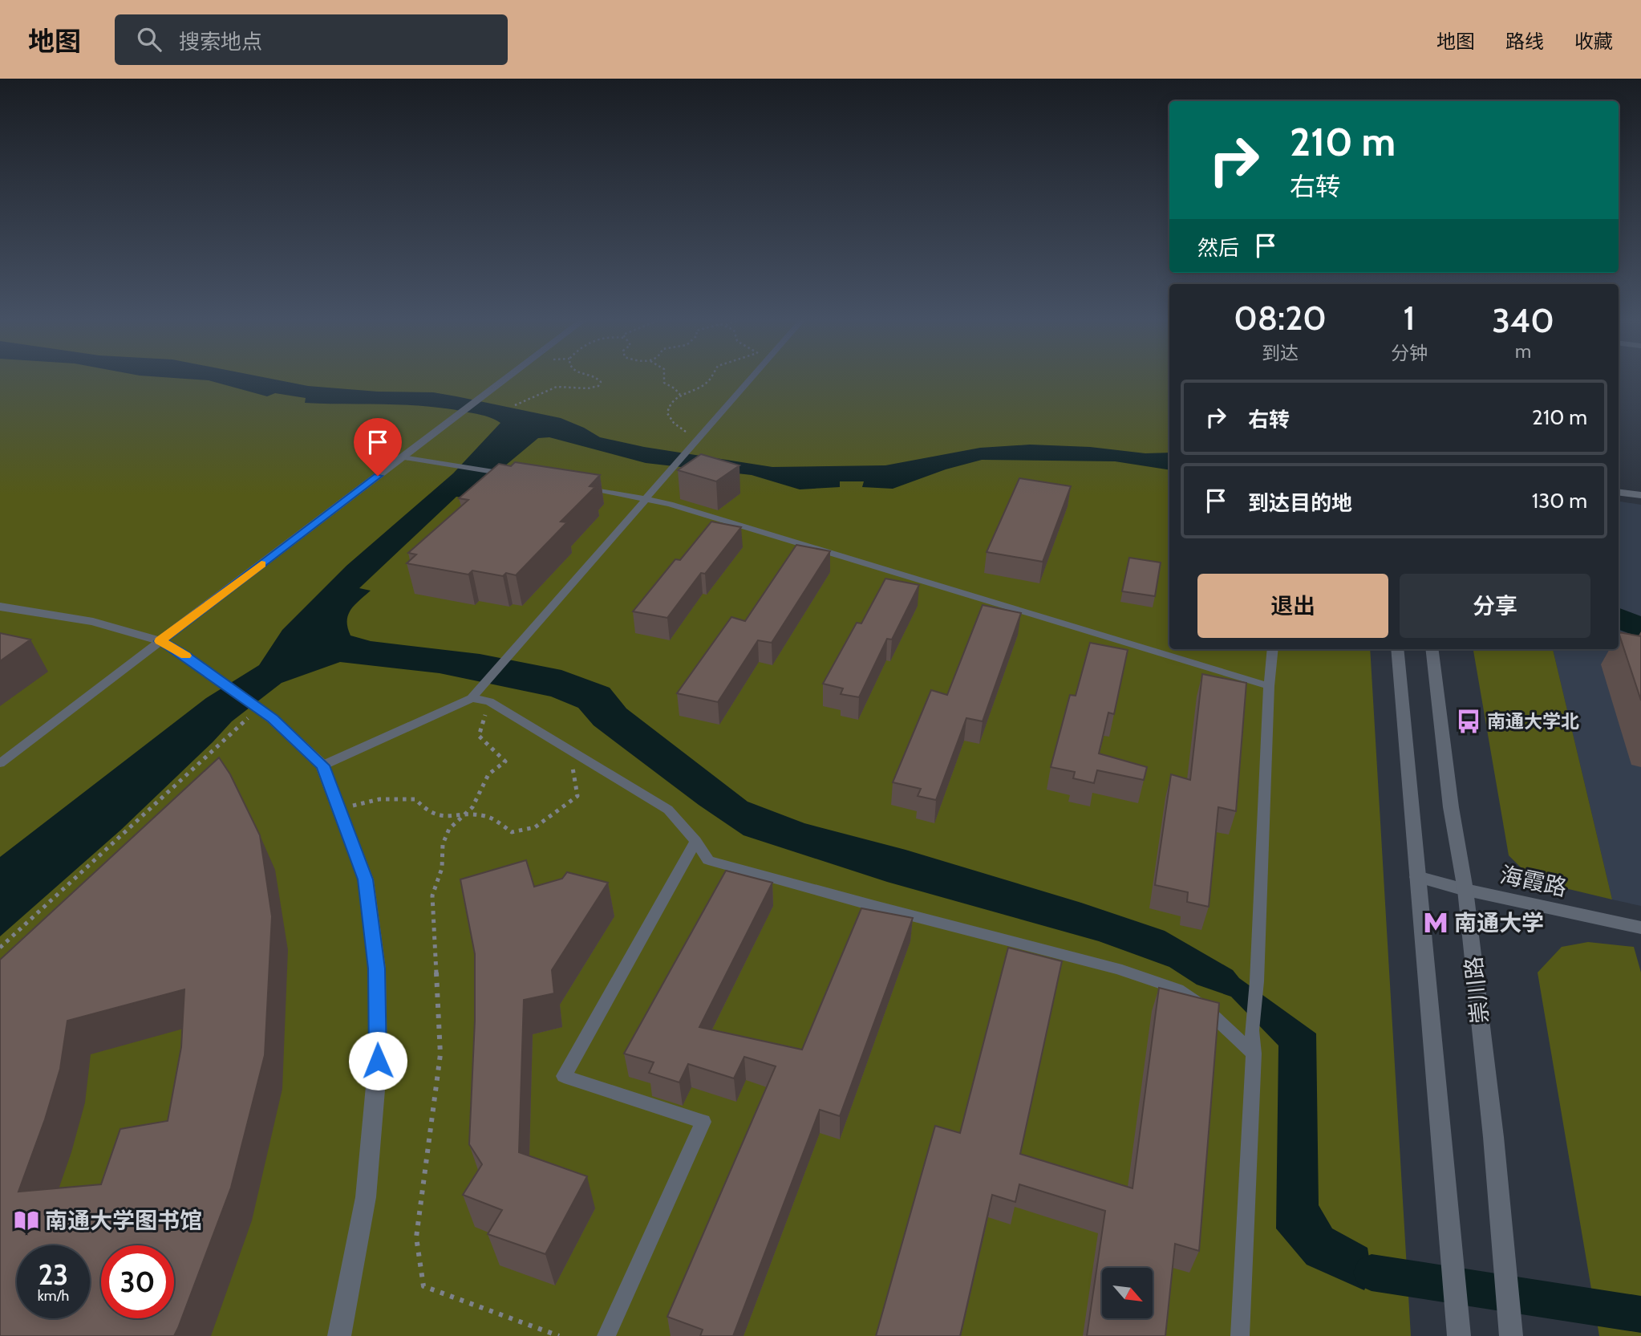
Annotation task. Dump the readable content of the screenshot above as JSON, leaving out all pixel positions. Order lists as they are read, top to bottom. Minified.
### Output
{"streets":{"street":["海霞路","崇川路"]},"crossings":[["海霞路","崇川路"]],"places":{"bus stop":["南通大学北"],"metro station":["南通大学"],"library":["南通大学图书馆"]},"north":"bottom right","page":{"header":"地图","search":"搜索地点","nav":["地图","路线","收藏"],"turn":["210 m","右转"],"then":"然后","eta":["08:20","到达","1","分钟","340","m"],"list":[{"name":"右转","value":"210 m"},{"name":"到达目的地","value":"130 m"}],"buttons":["退出","分享"],"speed":"23 km/h","limit":"30"}}
